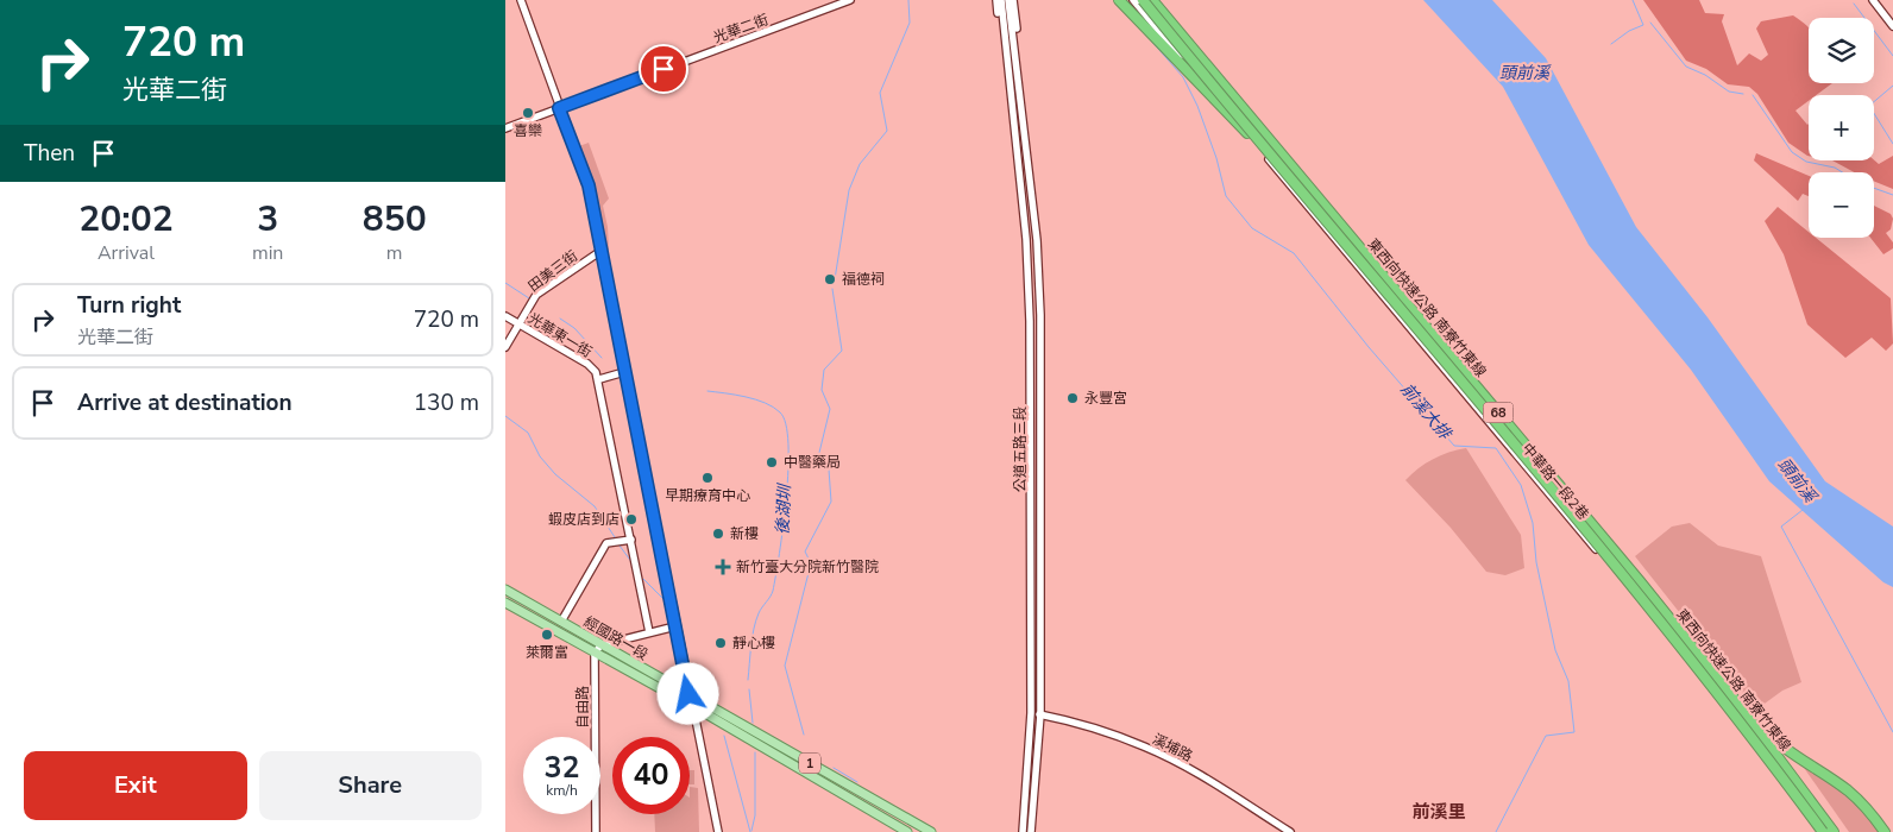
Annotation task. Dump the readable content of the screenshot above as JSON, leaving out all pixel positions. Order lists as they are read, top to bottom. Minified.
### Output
{"streets":{"highway":["東西向快速公路 南寮竹東線","68"],"main road":["經國路一段","1"],"street":["光華二街","田美三街","光華東一街","公道五路三段","中華路一段2巷","自由路","溪埔路"]},"crossings":[["田美三街","光華東一街"],["公道五路三段","溪埔路"],["經國路一段","自由路"]],"districts":["前溪里"],"water":["頭前溪","前溪大排","後湖圳"],"places":{"other":["喜欒","福德祠","永豐宮","中醫藥局","早期療育中心","蝦皮店到店","新樓","萊爾富","靜心樓"],"health":["新竹臺大分院新竹醫院"]},"page":{"turn":["720 m","光華二街"],"map_buttons":["+","−"],"then":"Then","eta":["20:02","Arrival","3","min","850","m"],"list":[{"name":"Turn right","note":"光華二街","value":"720 m"},{"name":"Arrive at destination","value":"130 m"}],"speed":"32 km/h","limit":"40","buttons":["Exit","Share"]}}
